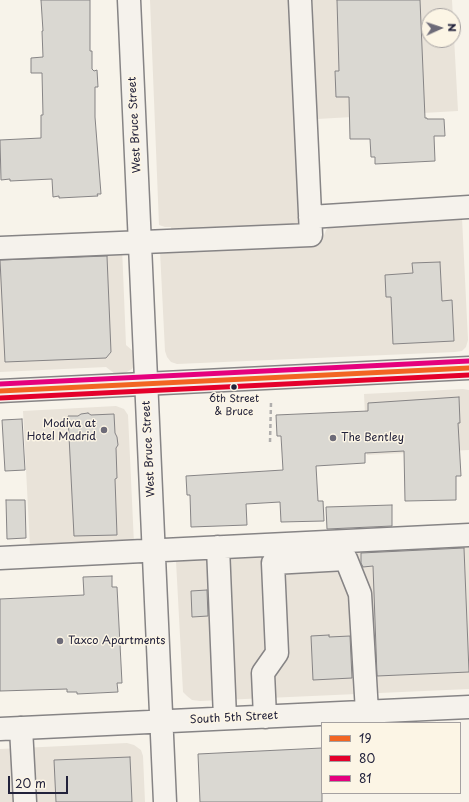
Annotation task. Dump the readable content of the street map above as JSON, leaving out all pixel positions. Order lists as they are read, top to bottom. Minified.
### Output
{"streets":{"street":["West Bruce Street","South 5th Street"]},"crossings":[["West Bruce Street","South 5th Street"]],"places":["6th Street & Bruce","Modiva at Hotel Madrid","The Bentley","Taxco Apartments"],"lines":["transit line 81","transit line 19","transit line 80"],"legend":["19","80","81"],"scale_bar":"20 m","north":"right"}
